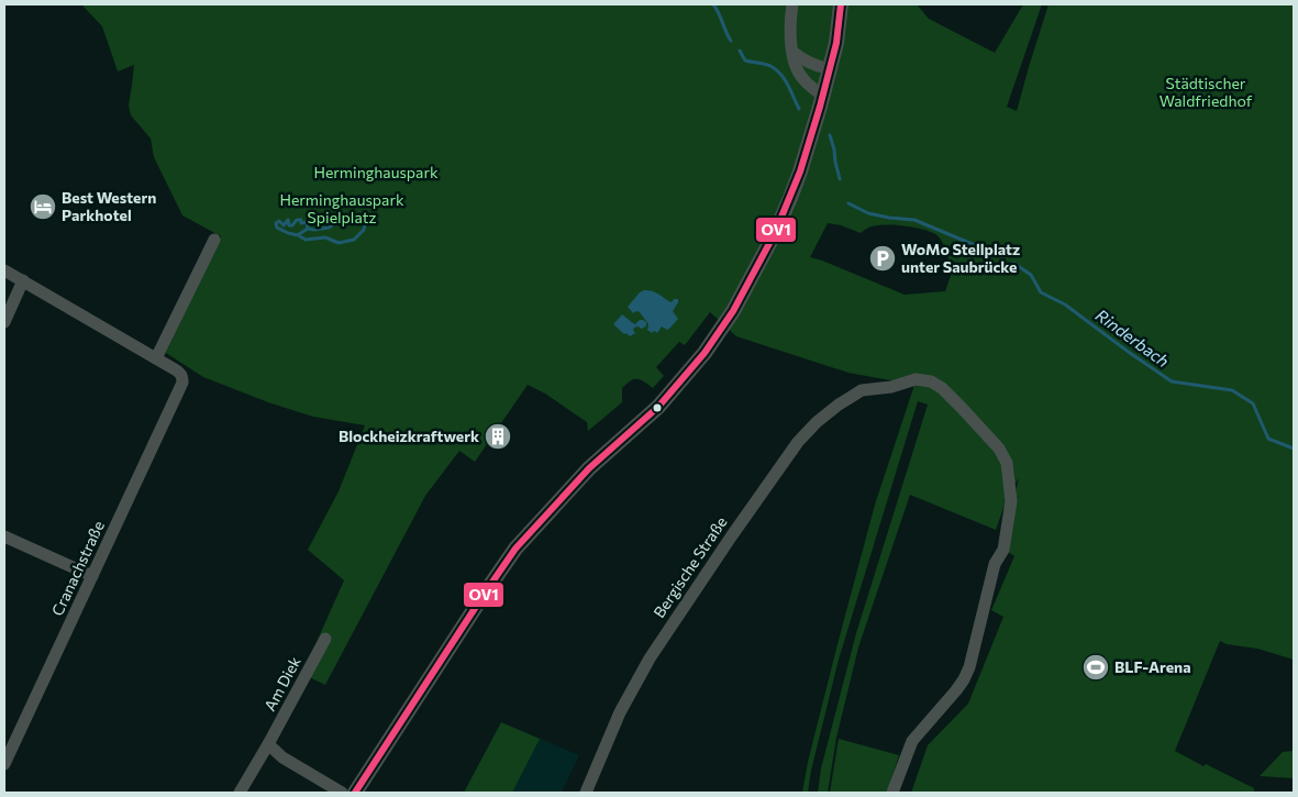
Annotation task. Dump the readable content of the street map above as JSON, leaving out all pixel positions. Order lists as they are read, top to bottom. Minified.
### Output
{"streets":{"street":["Bergische Straße","Cranachstraße","Am Diek"]},"water":["Rinderbach"],"parks":["Städtischer Waldfriedhof","Herminghauspark","Herminghauspark Spielplatz"],"places":{"hotel":["Best Western Parkhotel"],"parking":["WoMo Stellplatz unter Saubrücke"],"building":["Blockheizkraftwerk"],"sports":["BLF-Arena"]},"lines":["transit line OV1"]}
